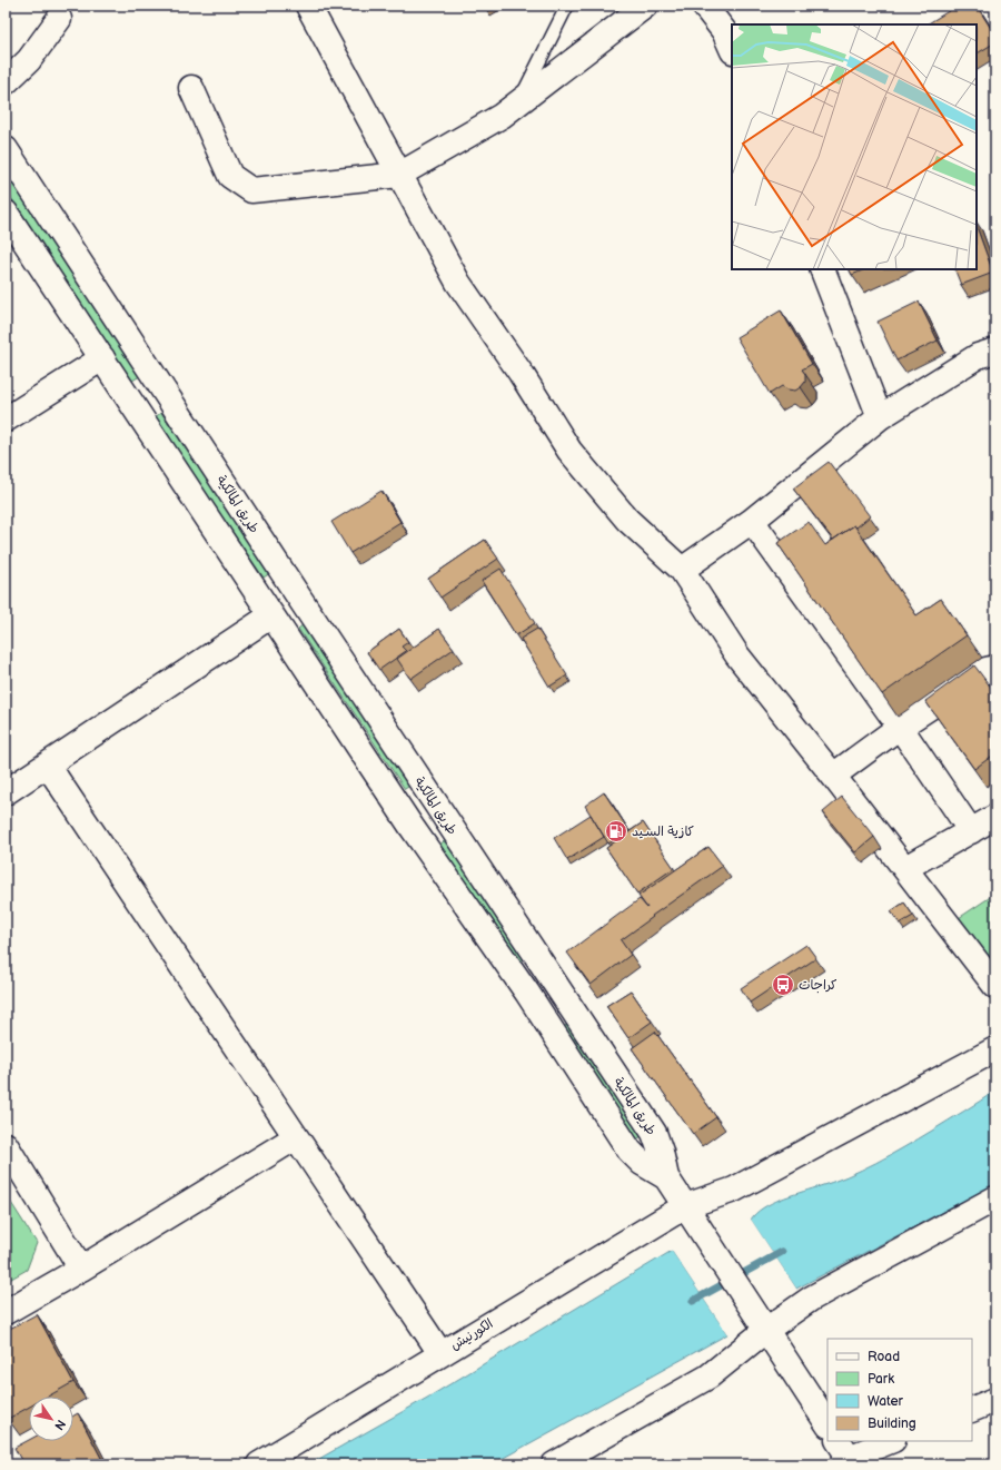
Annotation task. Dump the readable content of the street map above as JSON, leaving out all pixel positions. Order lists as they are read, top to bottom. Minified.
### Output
{"streets":{"street":["طريق المالكية","الكورنيش"]},"places":{"fuel station":["كازية السـيد"],"bus stop":["كراجات"]},"legend":["Road","Park","Water","Building"],"north":"bottom right"}
